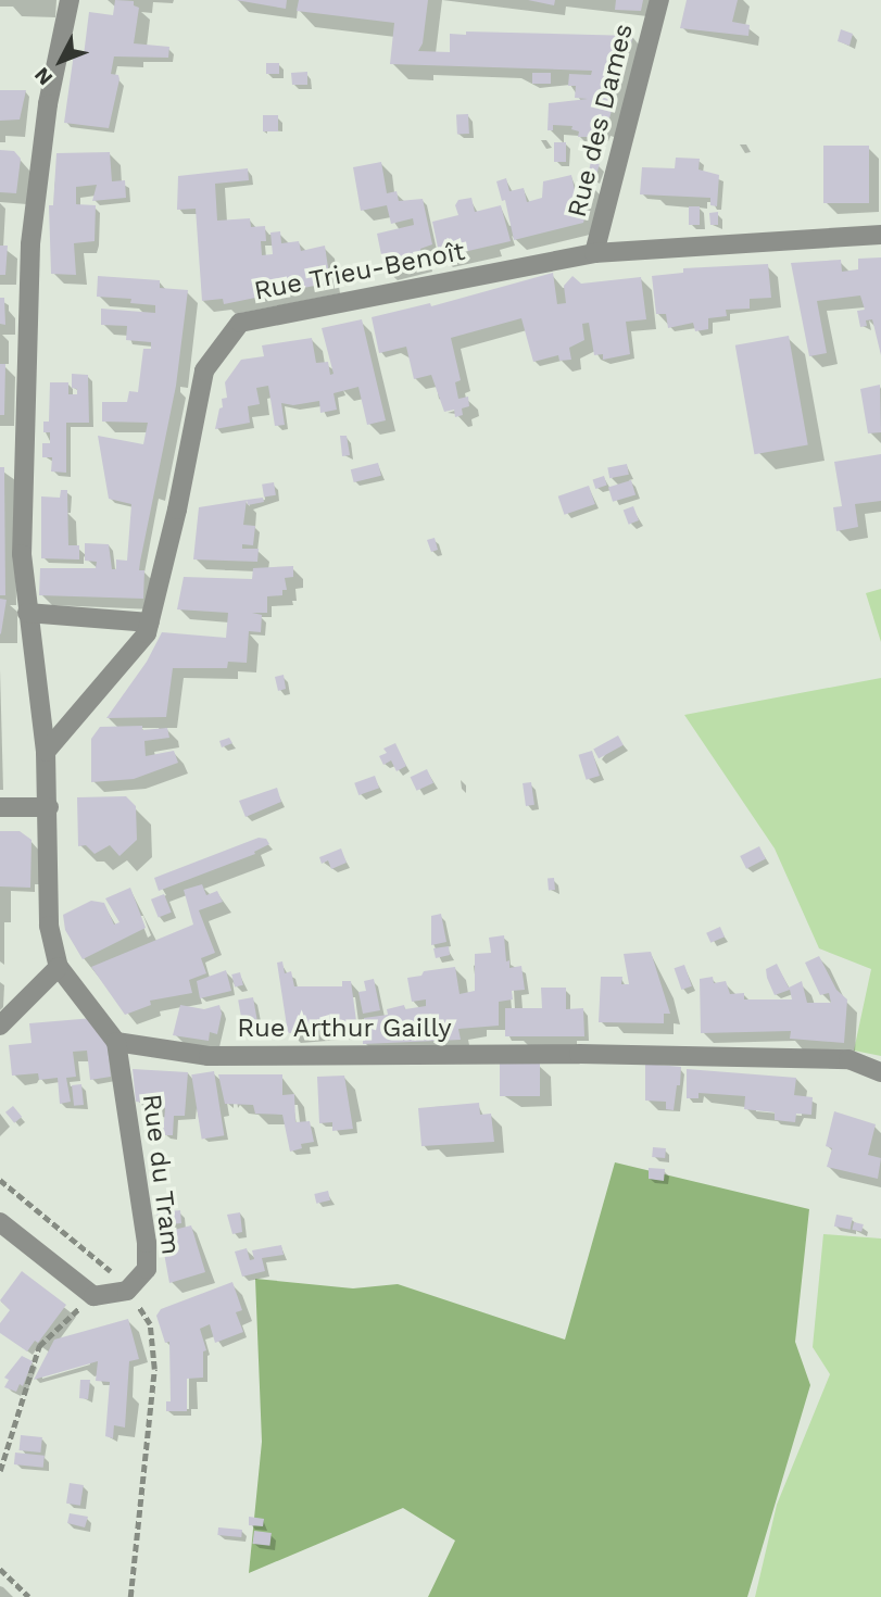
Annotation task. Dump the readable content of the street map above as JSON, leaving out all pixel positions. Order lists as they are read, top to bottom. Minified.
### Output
{"streets":{"street":["Rue des Dames","Rue Trieu-Benoît","Rue Arthur Gailly","Rue du Tram"]},"crossings":[["Rue des Dames","Rue Trieu-Benoît"],["Rue Arthur Gailly","Rue du Tram"]],"north":"bottom left"}
